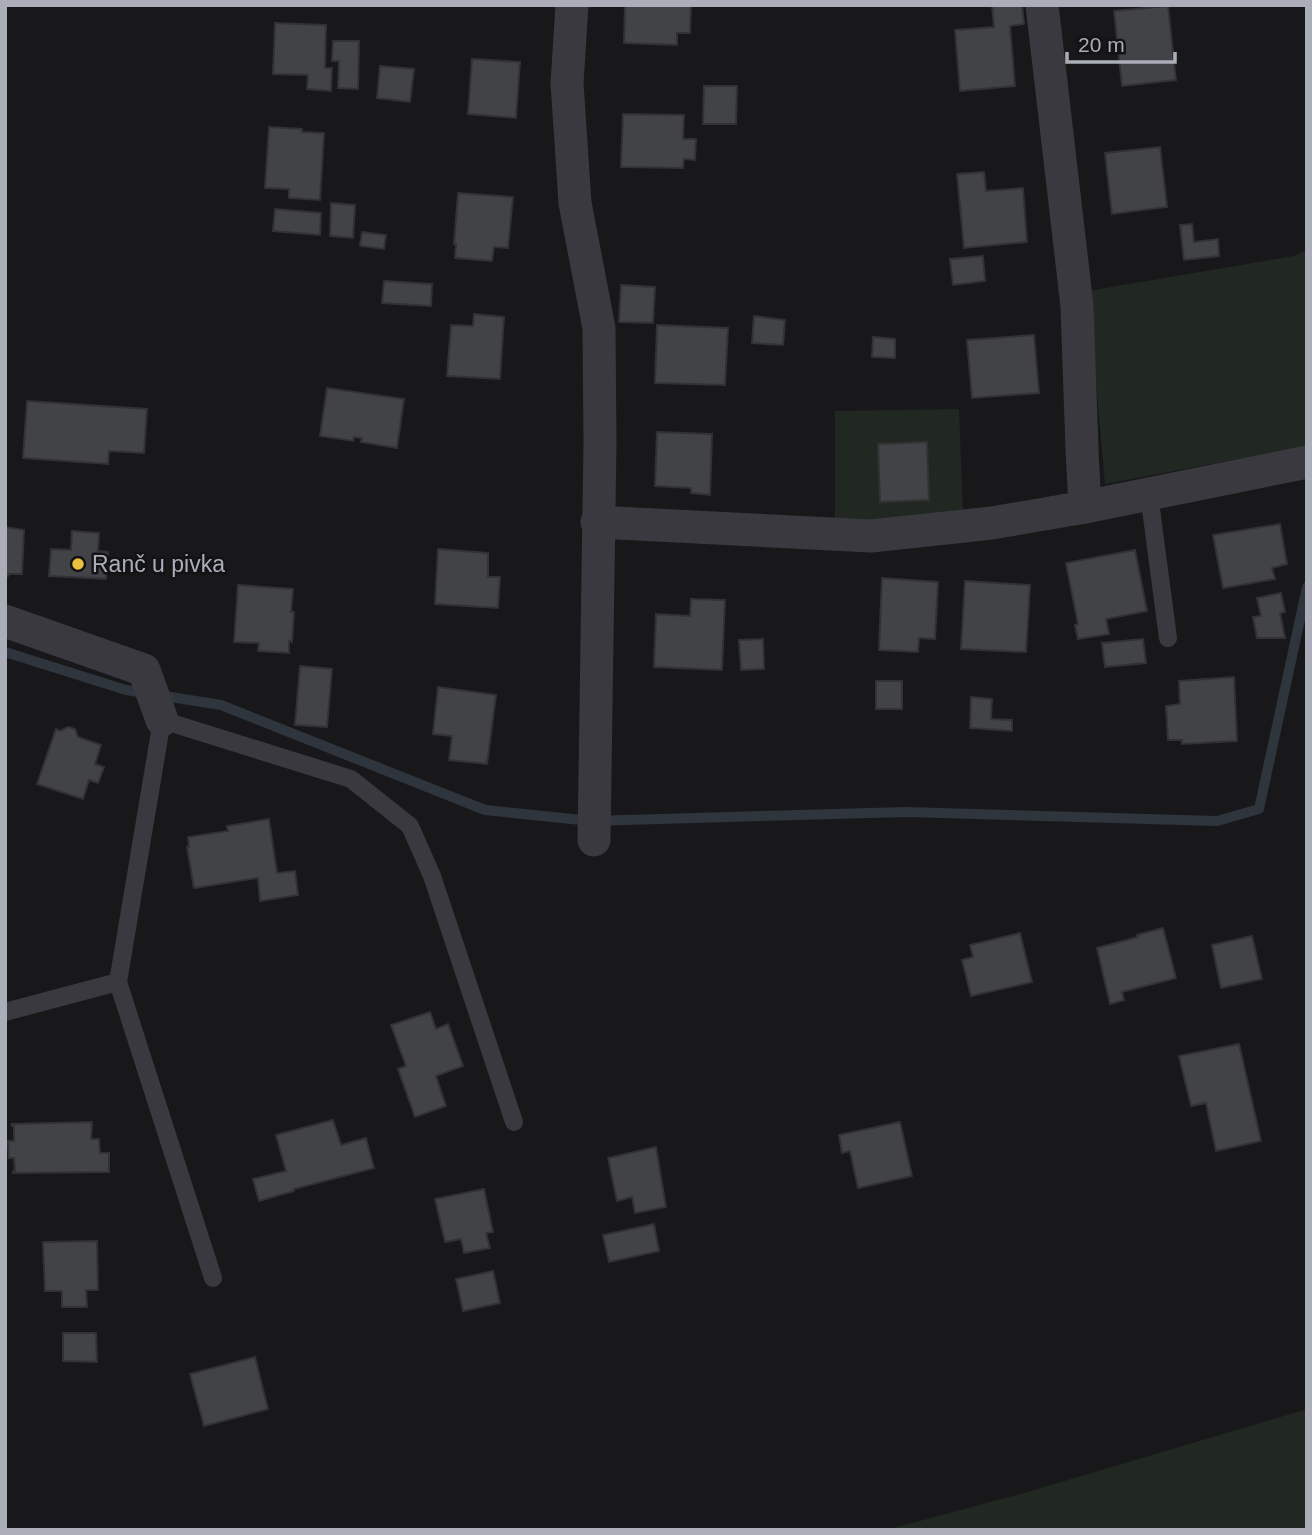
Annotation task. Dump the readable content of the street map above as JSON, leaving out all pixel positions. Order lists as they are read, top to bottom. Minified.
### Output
{"places":["Ranč u pivka"],"scale_bar":"20 m"}
